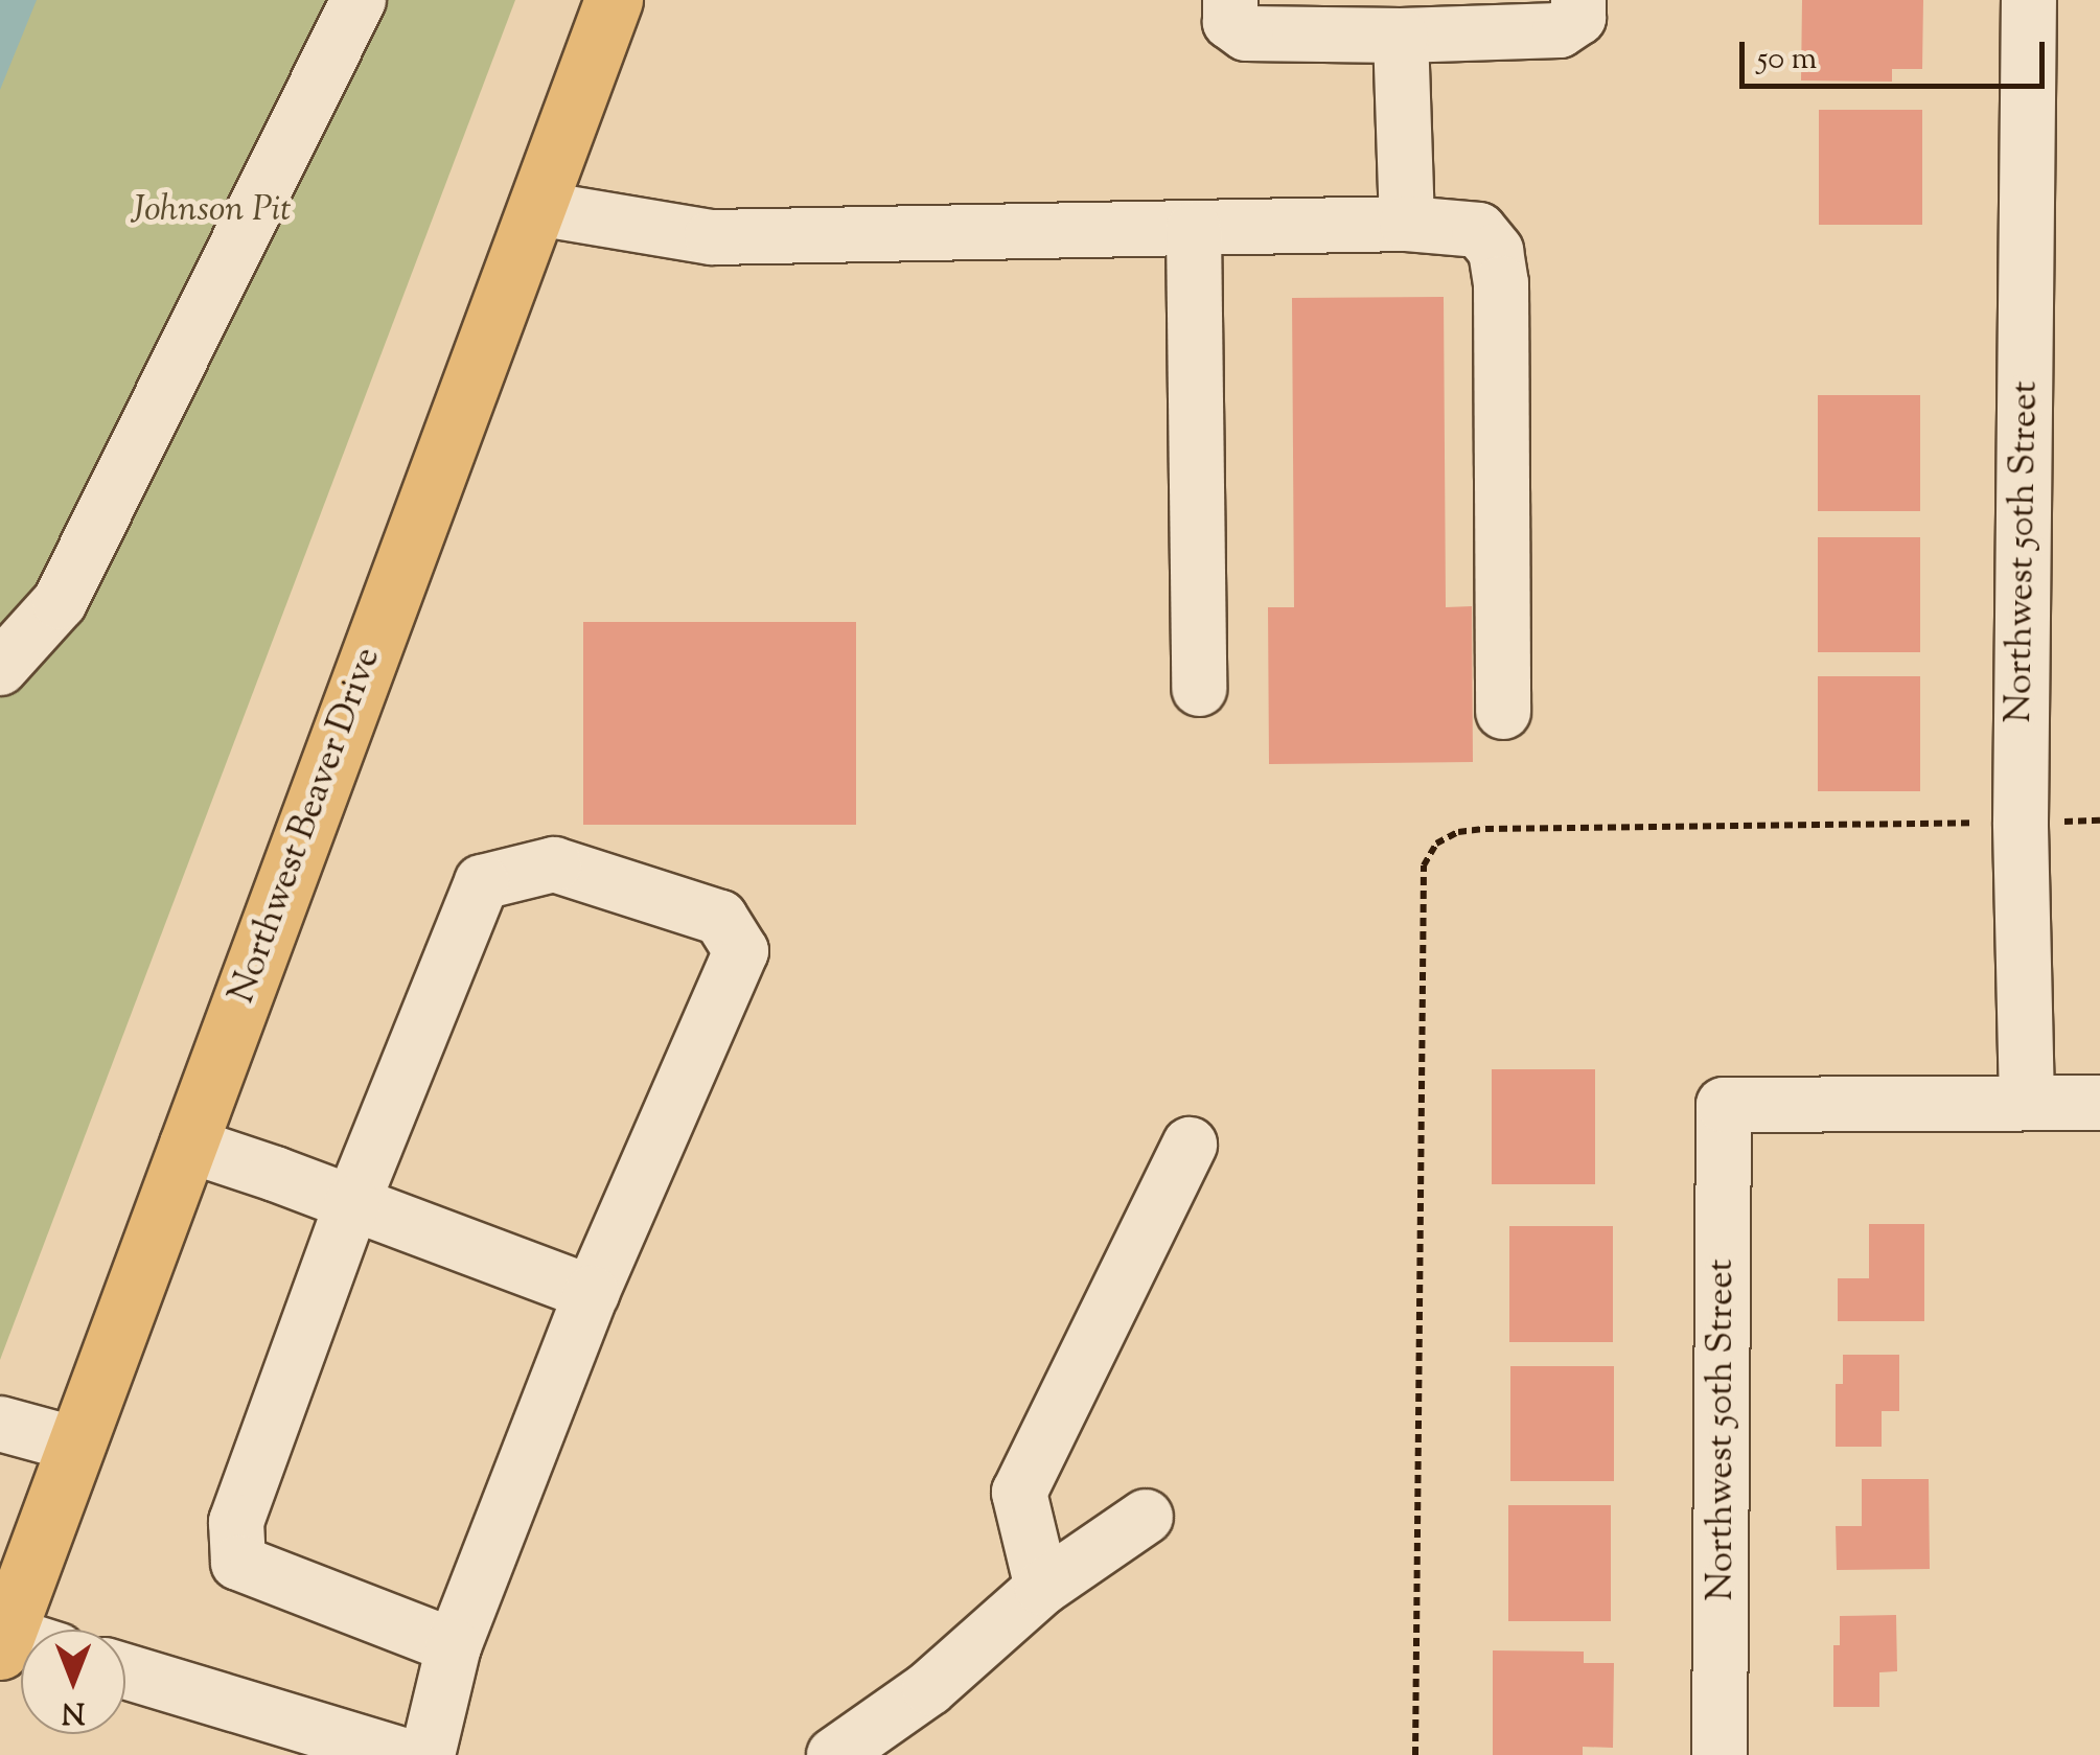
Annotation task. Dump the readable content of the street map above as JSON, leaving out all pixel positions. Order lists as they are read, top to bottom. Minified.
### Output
{"streets":{"main road":["Northwest Beaver Drive"],"street":["Northwest 50th Street"]},"parks":["Johnson Pit"],"scale_bar":"50 m","north":"bottom"}
